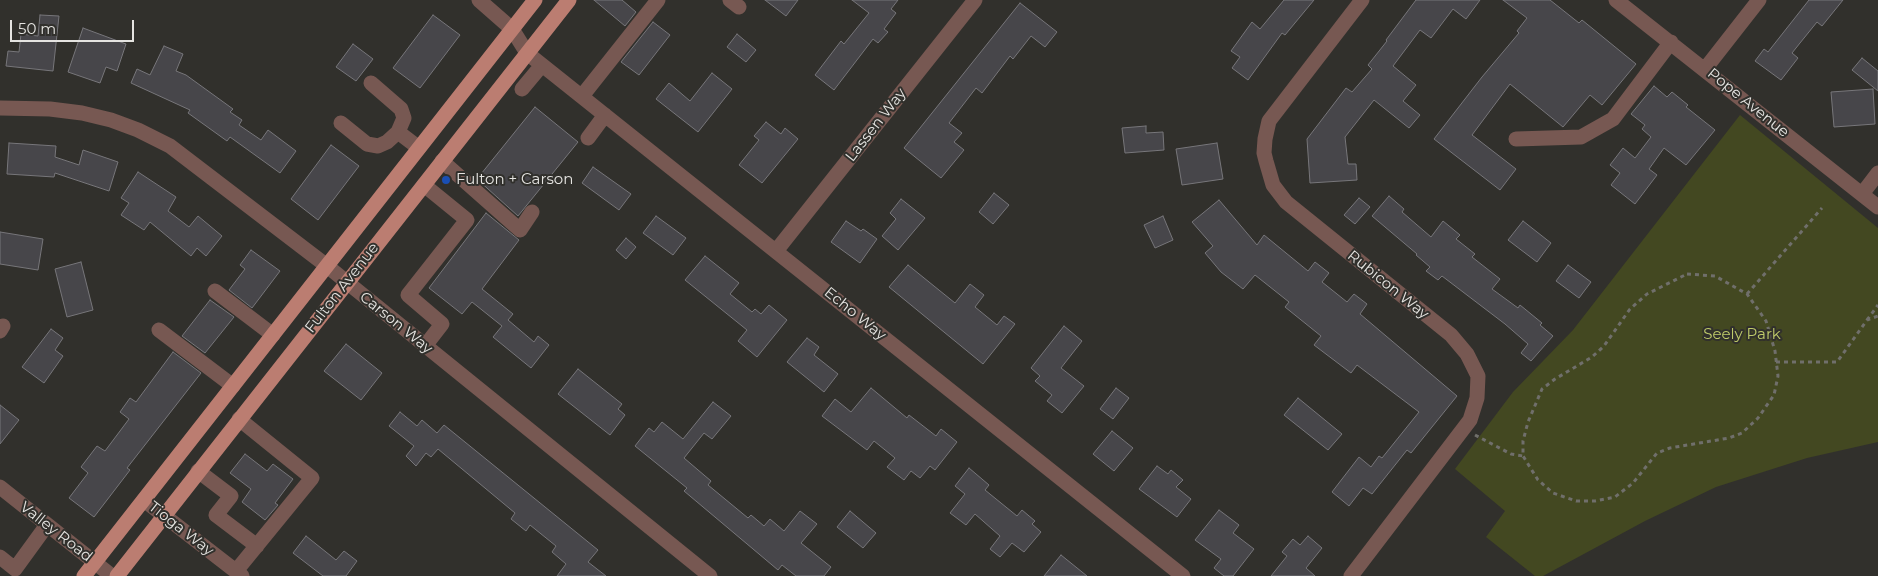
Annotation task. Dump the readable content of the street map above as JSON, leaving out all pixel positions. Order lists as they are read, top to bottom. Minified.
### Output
{"streets":{"main road":["Fulton Avenue"],"street":["Pope Avenue","Lassen Way","Rubicon Way","Echo Way","Carson Way","Tioga Way","Valley Road"]},"crossings":[["Lassen Way","Echo Way"],["Fulton Avenue","Echo Way"],["Fulton Avenue","Carson Way"],["Fulton Avenue","Tioga Way"],["Fulton Avenue","Valley Road"]],"parks":["Seely Park"],"places":["Fulton + Carson"],"scale_bar":"50 m"}
